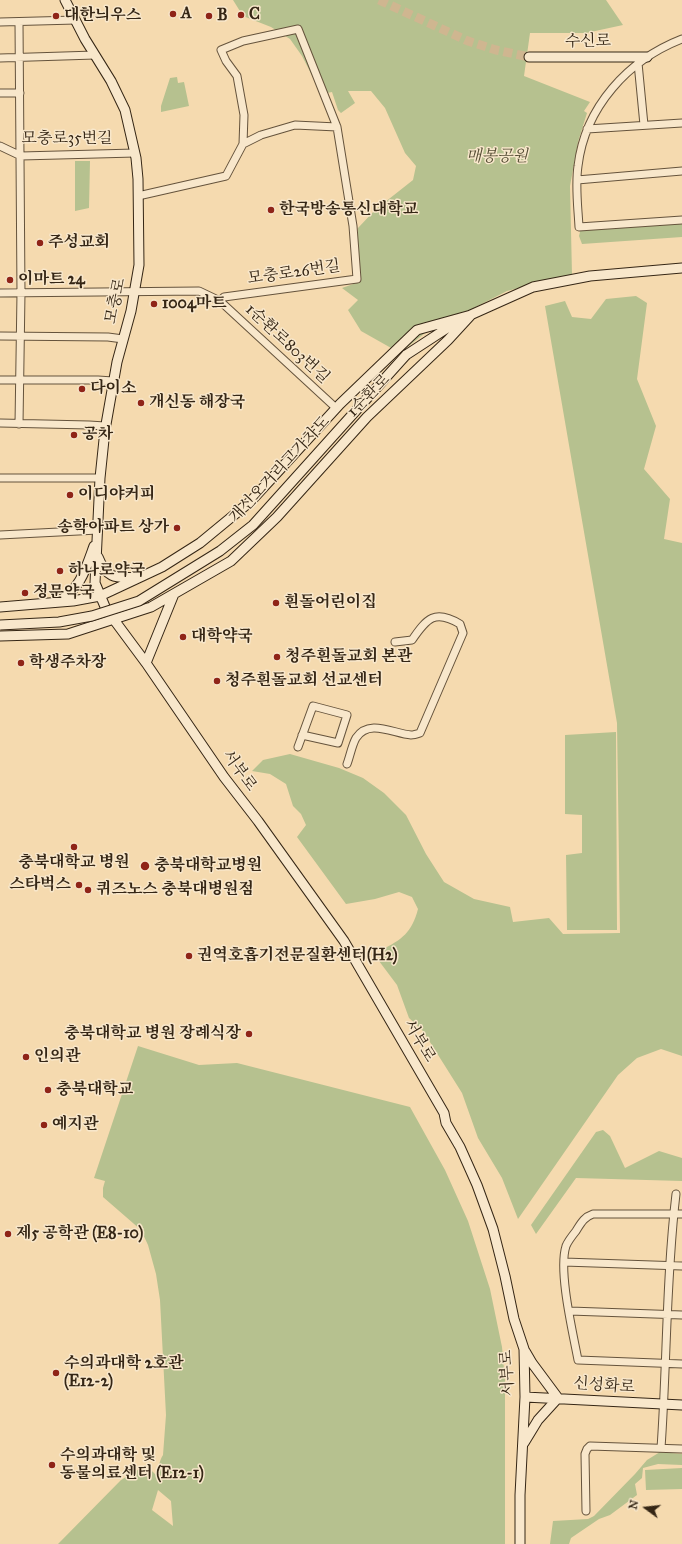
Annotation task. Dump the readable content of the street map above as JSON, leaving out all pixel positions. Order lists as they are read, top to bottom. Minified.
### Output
{"streets":{"main road":["수신로","모충로","1순환로","개신오거리고가차도","서부로","신성화로"],"street":["모충로35번길","모충로26번길","1순환로803번길"]},"crossings":[["모충로35번길","모충로"],["모충로26번길","1순환로803번길"],["모충로","1순환로"],["모충로","서부로"],["1순환로","개신오거리고가차도"],["1순환로","서부로"],["서부로","신성화로"]],"parks":["매봉공원"],"places":["A","C","대한늬우스","B","한국방송통신대학교","주성교회","이마트 24","1004마트","다이소","개신동 해장국","공차","이디야커피","송학아파트 상가","하나로약국","정문약국","흰돌어린이집","대학약국","청주흰돌교회 본관","학생주차장","청주흰돌교회 선교센터","충북대학교 병원","충북대학교병원","스타벅스","퀴즈노스 충북대병원점","권역호흡기전문질환센터(H2)","충북대학교 병원 장례식장","인의관","충북대학교","예지관","제5 공학관 (E8-10)","수의과대학 2호관 (E12-2)","수의과대학 및 동물의료센터 (E12-1)"],"north":"left"}
